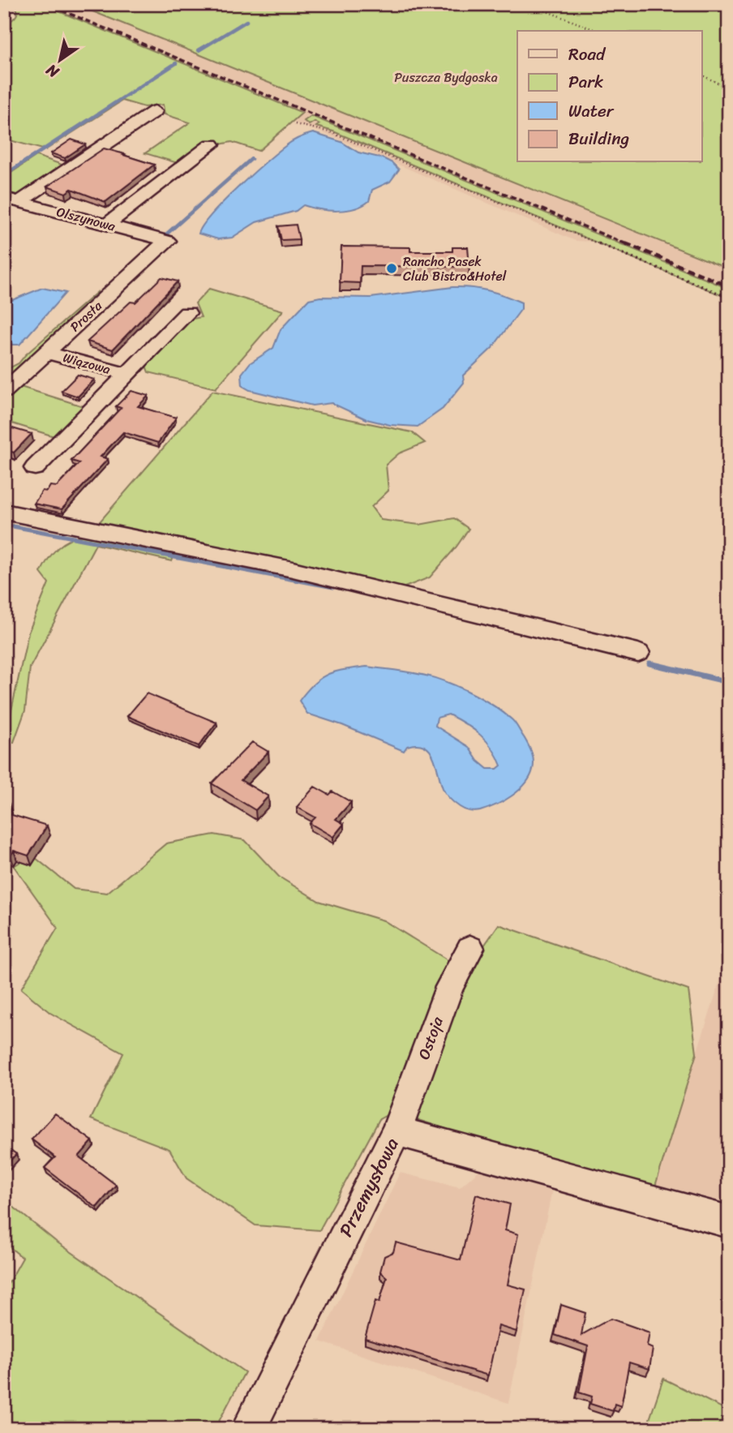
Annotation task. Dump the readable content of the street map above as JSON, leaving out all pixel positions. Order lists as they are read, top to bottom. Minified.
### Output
{"streets":{"street":["Olszynowa","Prosta","Wiązowa","Ostoja","Przemysłowa"]},"crossings":[["Olszynowa","Prosta"],["Prosta","Wiązowa"],["Ostoja","Przemysłowa"]],"parks":["Puszcza Bydgoska"],"places":["Rancho Pasek Club Bistro&Hotel"],"legend":["Road","Park","Water","Building"],"north":"bottom left"}
